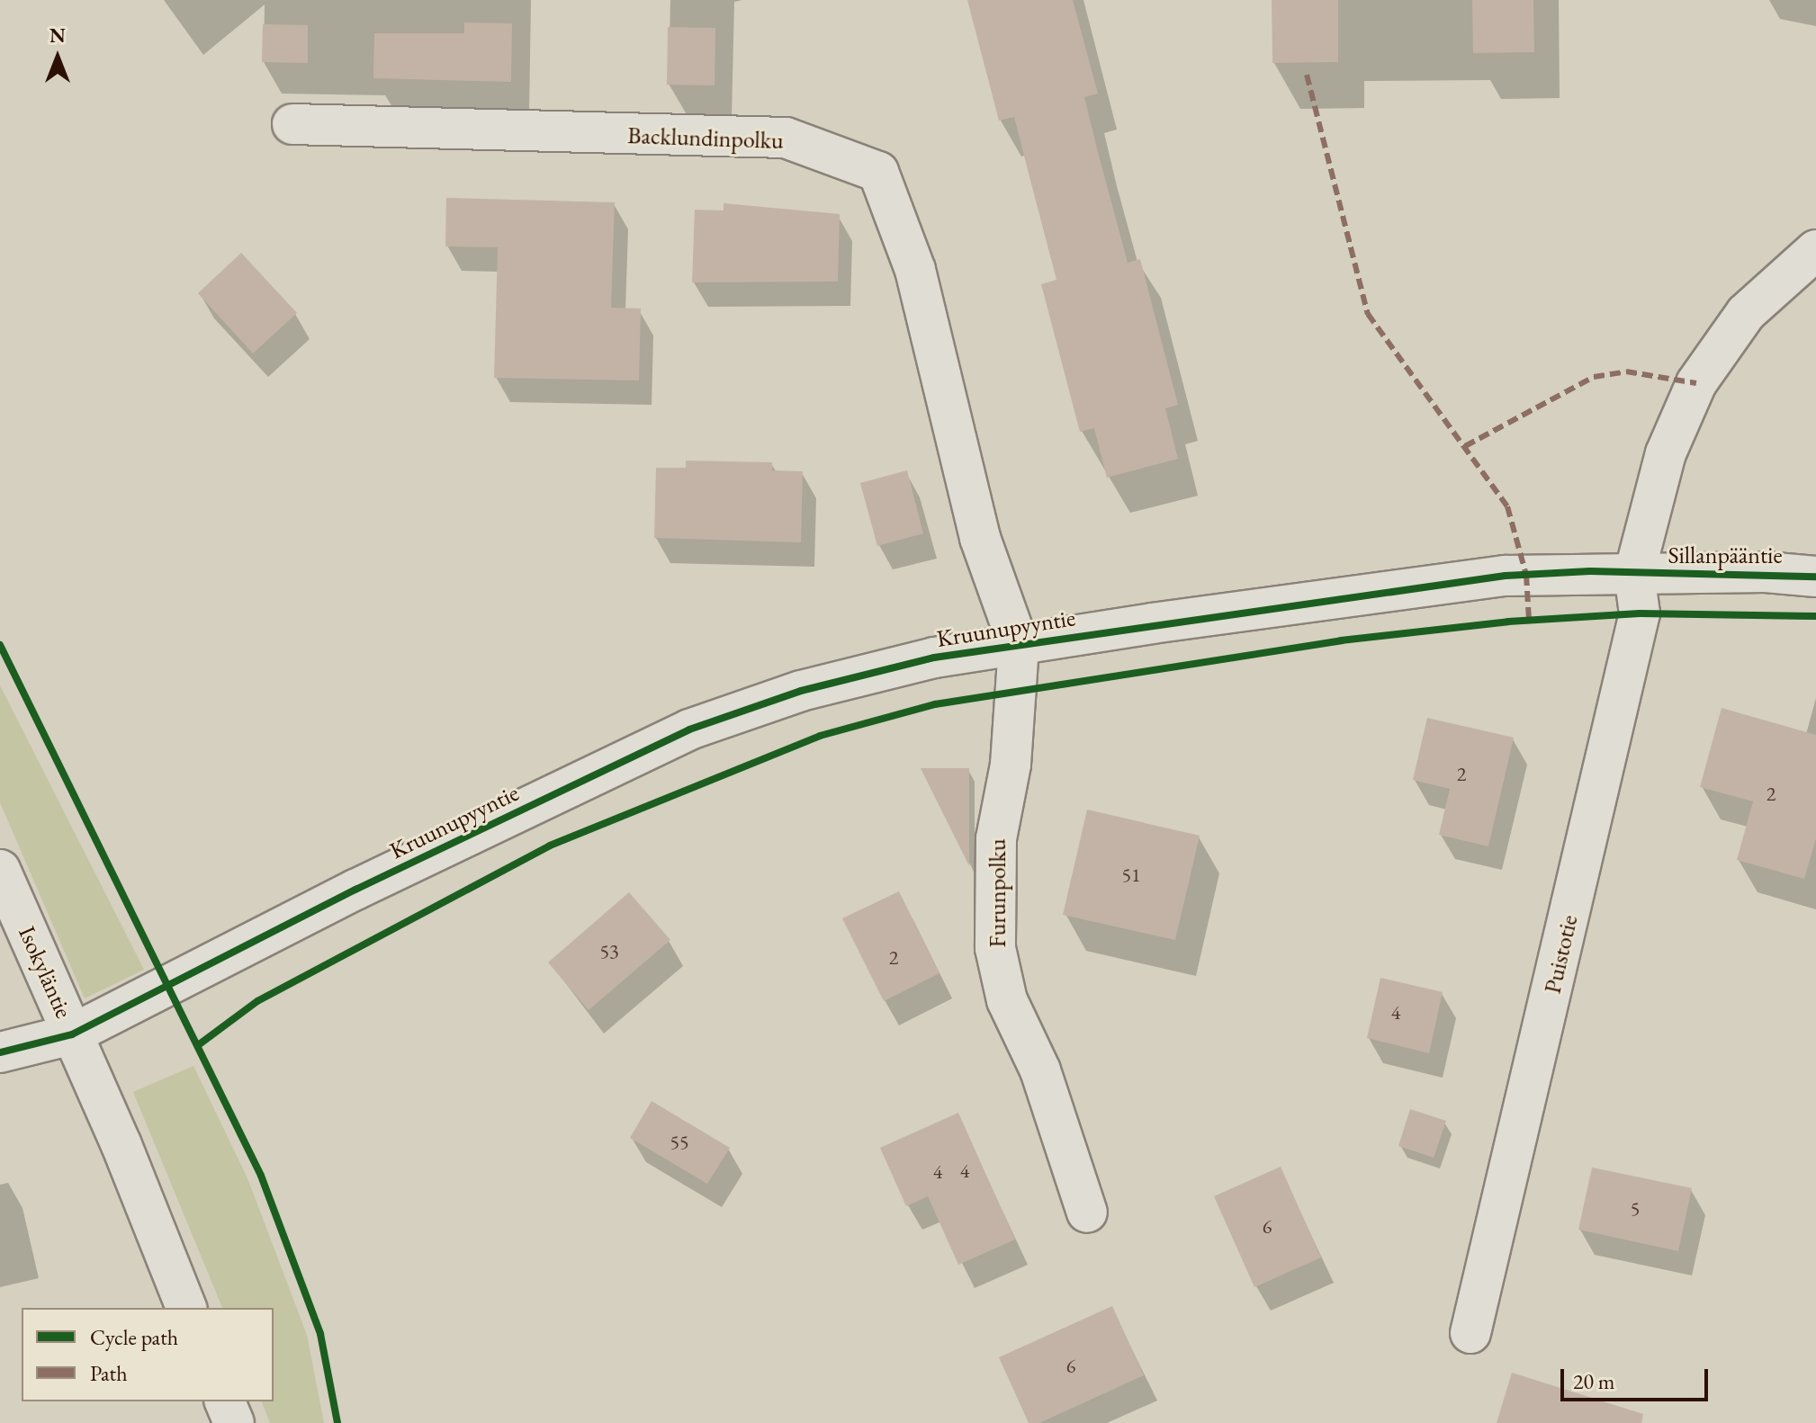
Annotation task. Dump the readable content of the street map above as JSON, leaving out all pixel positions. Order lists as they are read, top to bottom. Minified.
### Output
{"streets":{"street":["Backlundinpolku","Sillanpääntie","Kruunupyyntie","Furunpolku","Puistotie","Isokyläntie"]},"crossings":[["Backlundinpolku","Kruunupyyntie"],["Backlundinpolku","Furunpolku"],["Sillanpääntie","Kruunupyyntie"],["Sillanpääntie","Puistotie"],["Kruunupyyntie","Furunpolku"],["Kruunupyyntie","Puistotie"],["Kruunupyyntie","Isokyläntie"]],"house_numbers":["2","2","51","53","2","4","55","4","4","5","6","6"],"legend":["Cycle path","Path"],"scale_bar":"20 m","north":"top"}
